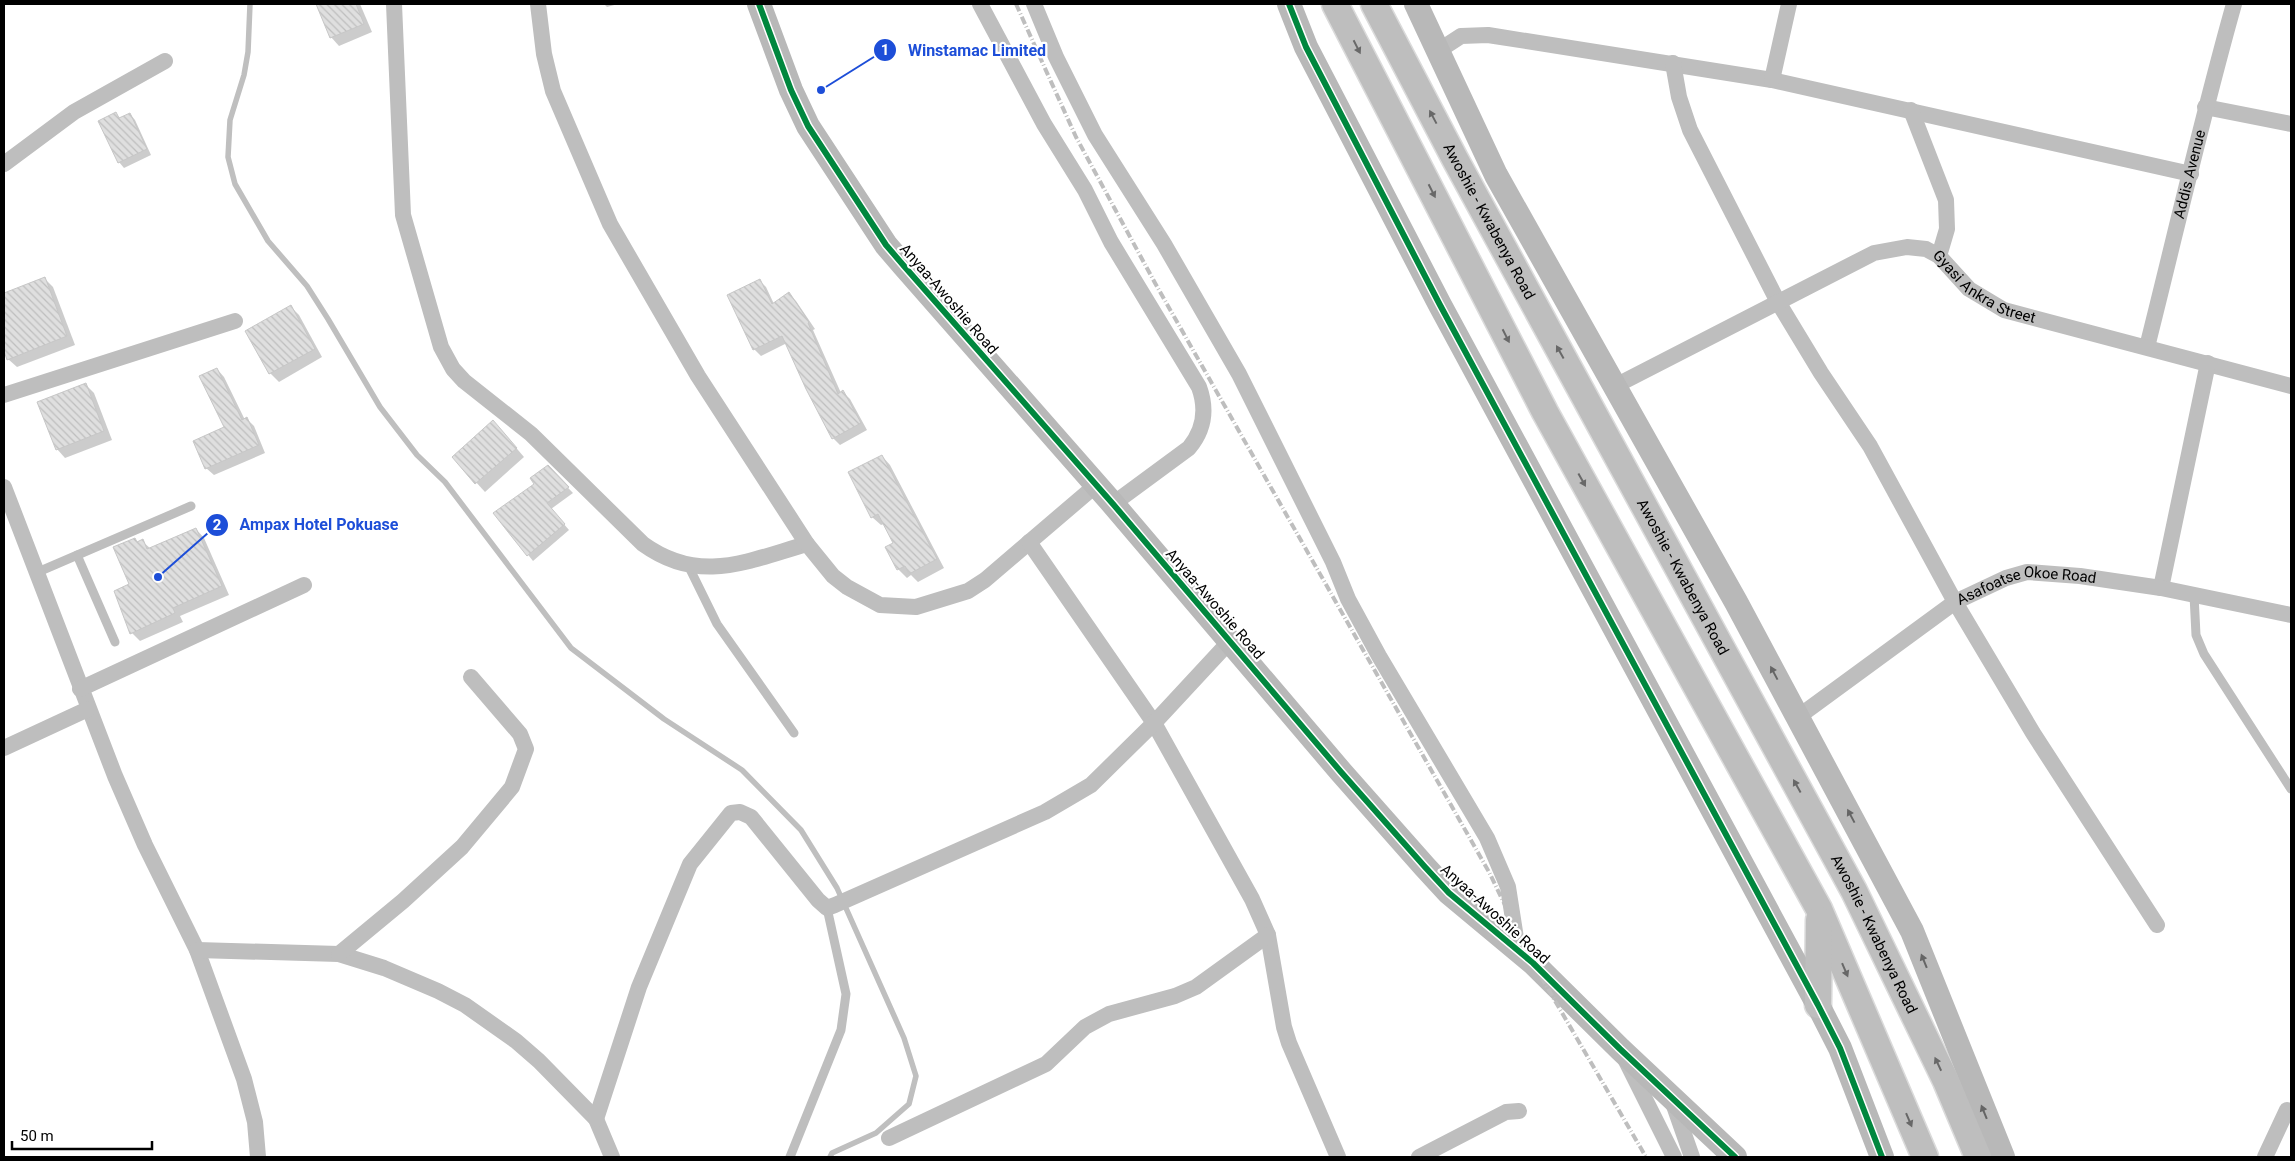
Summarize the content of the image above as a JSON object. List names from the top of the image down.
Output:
{
  "streets": {
    "main road": ["Awoshie - Kwabenya Road"],
    "street": [
      "Addis Avenue",
      "Gyasi Ankra Street",
      "Anyaa-Awoshie Road",
      "Asafoatse Okoe Road"
    ]
  },
  "crossings": [
    ["Addis Avenue", "Gyasi Ankra Street"]
  ],
  "places": ["Winstamac Limited", "Ampax Hotel Pokuase"],
  "scale_bar": "50 m"
}
